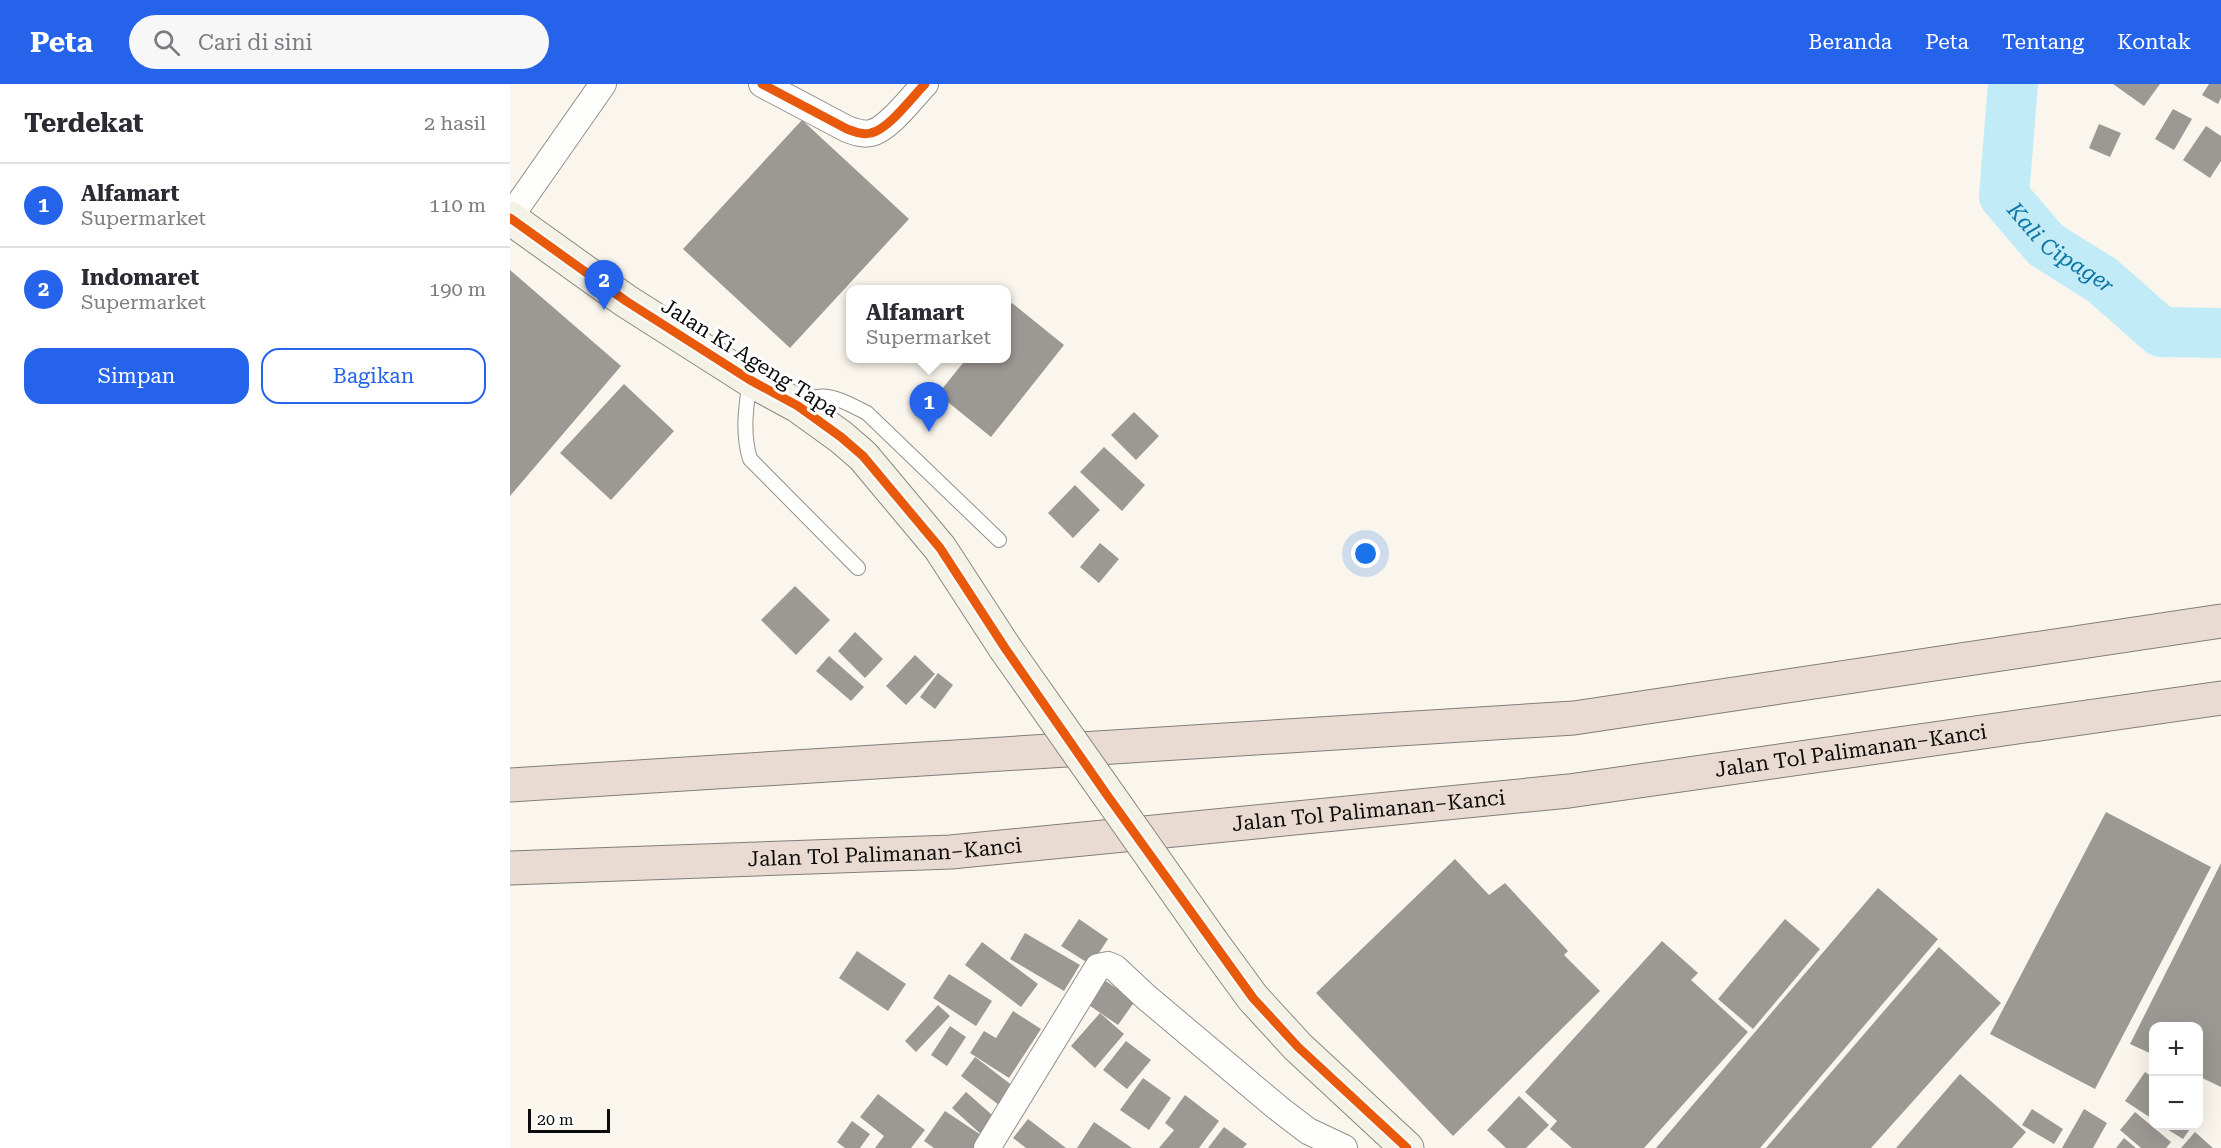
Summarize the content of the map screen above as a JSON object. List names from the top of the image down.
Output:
{
  "streets": {
    "highway": ["Jalan Tol Palimanan–Kanci"],
    "street": ["Jalan Ki Ageng Tapa"]
  },
  "water": ["Kali Cipager"],
  "scale_bar": "20 m",
  "page": {
    "header": "Peta",
    "search": "Cari di sini",
    "nav": [
      "Beranda",
      "Peta",
      "Tentang",
      "Kontak"
    ],
    "heading": ["Terdekat", "2 hasil"],
    "list": [
      {
        "mark": "1",
        "name": "Alfamart",
        "note": "Supermarket",
        "value": "110 m"
      },
      {
        "mark": "2",
        "name": "Indomaret",
        "note": "Supermarket",
        "value": "190 m"
      }
    ],
    "pins": ["2", "1"],
    "popup": ["Alfamart", "Supermarket"],
    "buttons": ["Simpan", "Bagikan"],
    "map_buttons": ["+", "−"],
    "scale": "20 m"
  }
}
